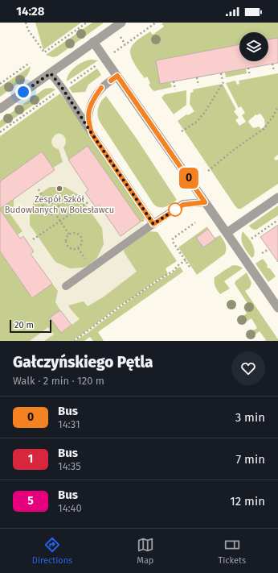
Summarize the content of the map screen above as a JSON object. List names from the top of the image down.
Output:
{
  "places": ["Zespół Szkół Budowlanych w Bolesławcu"],
  "lines": ["bus line 0"],
  "scale_bar": "20 m",
  "page": {
    "status": "14:28",
    "on_map": "0",
    "scale": "20 m",
    "heading": ["Gałczyńskiego Pętla", "Walk · 2 min · 120 m"],
    "list": [
      {
        "mark": "0",
        "name": "Bus",
        "note": "14:31",
        "value": "3 min"
      },
      {
        "mark": "1",
        "name": "Bus",
        "note": "14:35",
        "value": "7 min"
      },
      {
        "mark": "5",
        "name": "Bus",
        "note": "14:40",
        "value": "12 min"
      }
    ],
    "tabs": ["Directions", "Map", "Tickets"]
  }
}
